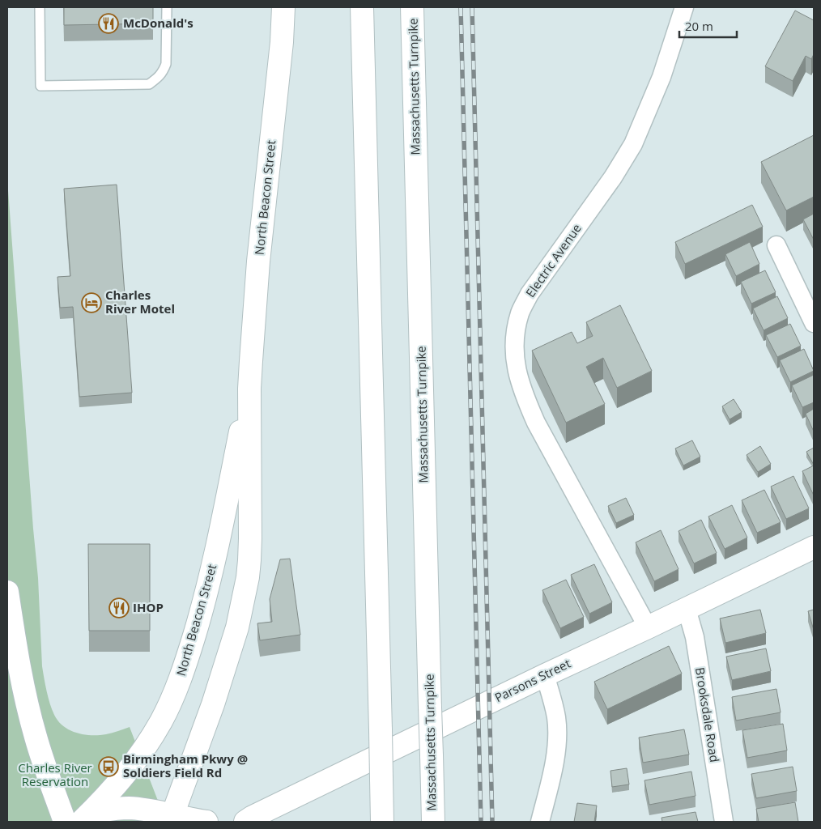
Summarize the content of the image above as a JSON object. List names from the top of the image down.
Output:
{
  "streets": {
    "main road": ["Massachusetts Turnpike", "North Beacon Street", "Parsons Street"],
    "street": ["Electric Avenue", "Brooksdale Road"]
  },
  "crossings": [
    ["Electric Avenue", "Parsons Street"],
    ["Parsons Street", "Brooksdale Road"]
  ],
  "parks": ["Charles River Reservation"],
  "places": {
    "restaurant": ["McDonald's", "IHOP"],
    "hotel": ["Charles River Motel"],
    "bus stop": ["Birmingham Pkwy @ Soldiers Field Rd"]
  },
  "scale_bar": "20 m"
}
